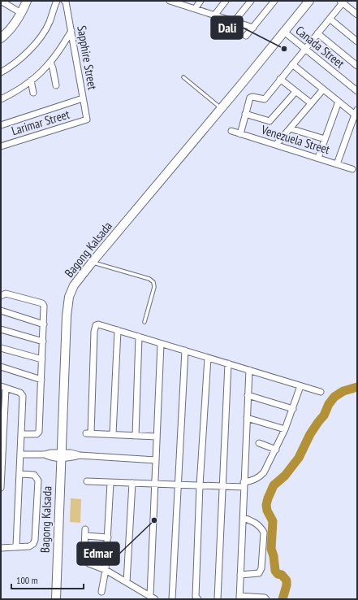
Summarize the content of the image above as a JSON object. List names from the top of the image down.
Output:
{
  "streets": {
    "street": [
      "Canada Street",
      "Sapphire Street",
      "Larimar Street",
      "Venezuela Street",
      "Bagong Kalsada"
    ]
  },
  "crossings": [
    ["Canada Street", "Bagong Kalsada"],
    ["Sapphire Street", "Larimar Street"]
  ],
  "places": ["Dali", "Edmar"],
  "scale_bar": "100 m"
}
